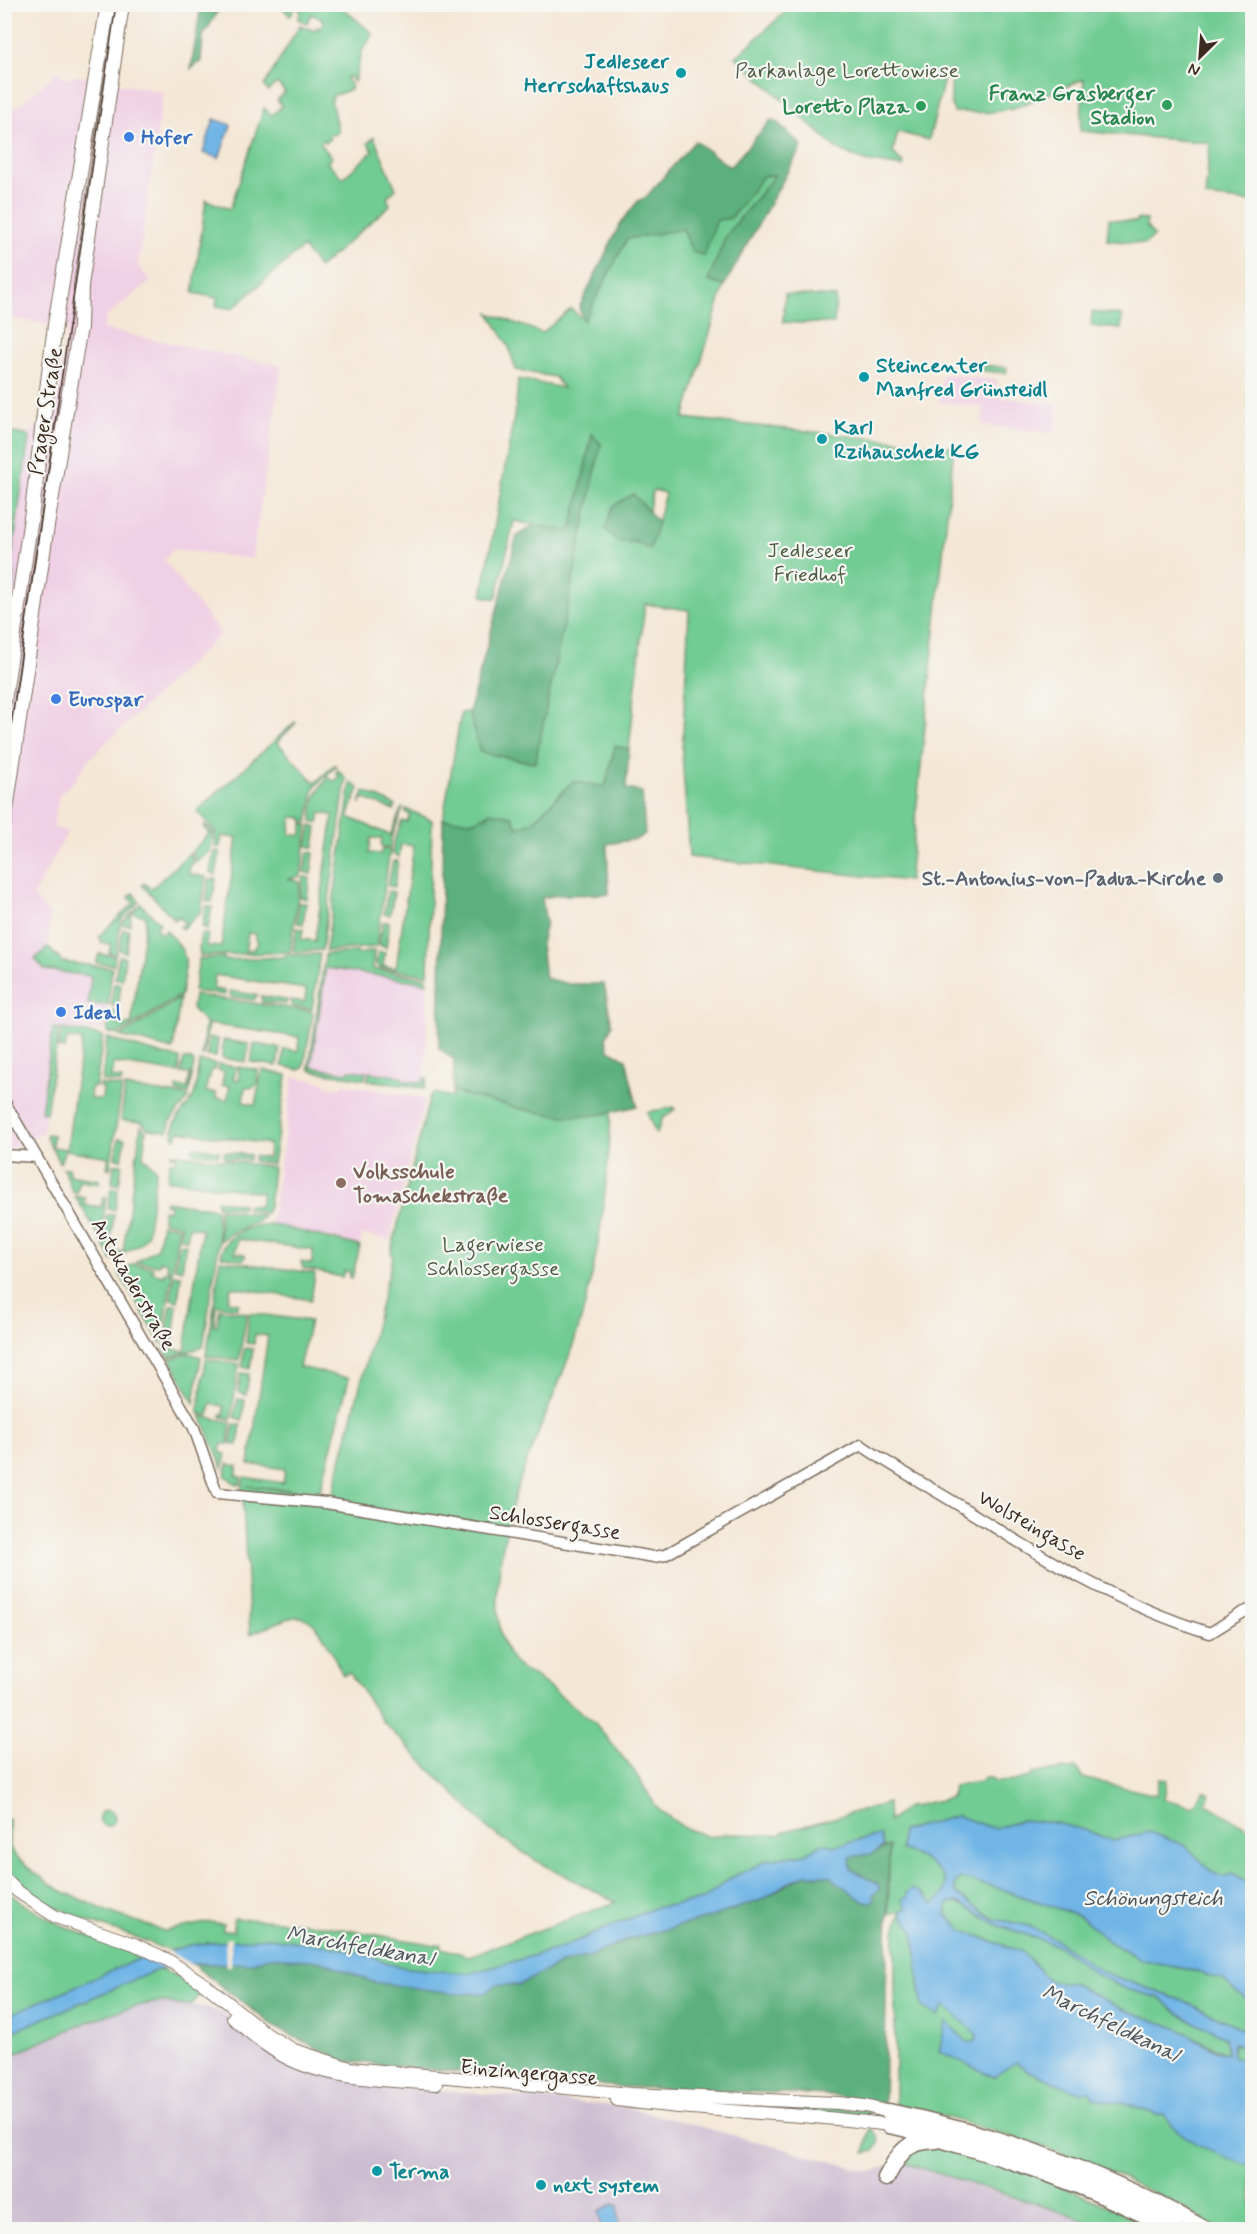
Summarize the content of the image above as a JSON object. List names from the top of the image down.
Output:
{
  "streets": {
    "main road": ["Prager Straße", "Einzingergasse"],
    "street": ["Autokaderstraße", "Schlossergasse", "Wolsteingasse"]
  },
  "crossings": [
    ["Autokaderstraße", "Schlossergasse"],
    ["Schlossergasse", "Wolsteingasse"]
  ],
  "water": ["Schönungsteich", "Marchfeldkanal"],
  "parks": ["Parkanlage Lorettowiese", "Jedleseer Friedhof", "Lagerwiese Schlossergasse"],
  "places": [
    "Jedleseer Herrschaftshaus",
    "Franz Grasberger Stadion",
    "Loretto Plaza",
    "Hofer",
    "Steincenter Manfred Grünsteidl",
    "Karl Rzihauschek KG",
    "Eurospar",
    "St.-Antonius-von-Padua-Kirche",
    "Ideal",
    "Volksschule Tomaschekstraße",
    "Terma",
    "next system"
  ],
  "north": "bottom left"
}
